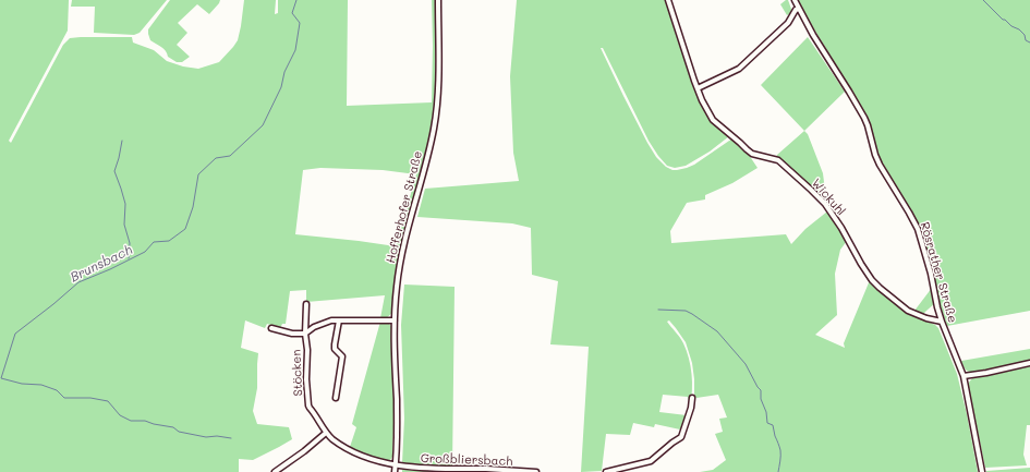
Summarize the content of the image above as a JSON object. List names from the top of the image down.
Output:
{
  "streets": {
    "street": [
      "Wickuhl",
      "Hofferhofer Straße",
      "Rösrather Straße",
      "Stöcken",
      "Großbliersbach"
    ]
  },
  "crossings": [
    ["Wickuhl", "Rösrather Straße"],
    ["Hofferhofer Straße", "Stöcken"],
    ["Hofferhofer Straße", "Großbliersbach"],
    ["Stöcken", "Großbliersbach"]
  ],
  "water": ["Brunsbach"]
}
